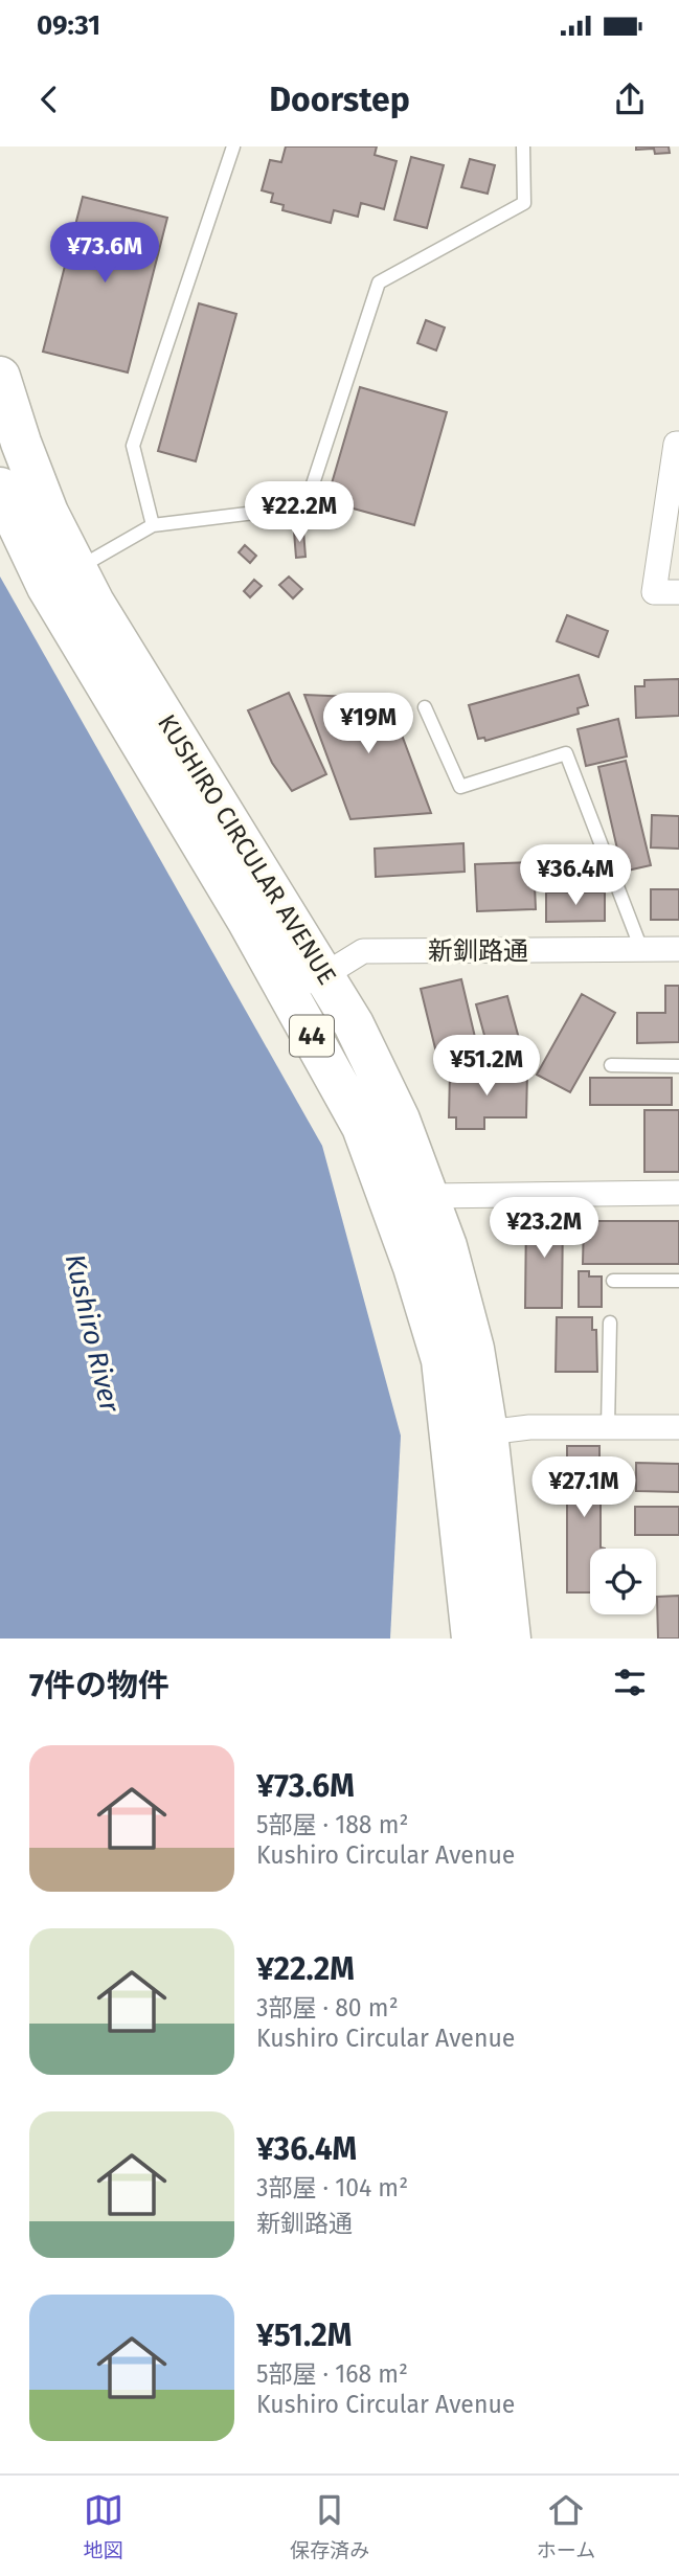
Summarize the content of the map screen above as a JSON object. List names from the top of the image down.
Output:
{
  "streets": {
    "highway": ["KUSHIRO CIRCULAR AVENUE", "44"],
    "street": ["新釧路通"]
  },
  "crossings": [
    ["KUSHIRO CIRCULAR AVENUE", "新釧路通"]
  ],
  "water": ["Kushiro River"],
  "page": {
    "status": "09:31",
    "header": "Doorstep",
    "price": [
      "¥73.6M",
      "¥22.2M",
      "¥19M",
      "¥36.4M",
      "¥51.2M",
      "¥23.2M",
      "¥27.1M"
    ],
    "heading": "7件の物件",
    "list": [
      {
        "name": "¥73.6M",
        "note": "5部屋 · 188 m² · Kushiro Circular Avenue"
      },
      {
        "name": "¥22.2M",
        "note": "3部屋 · 80 m² · Kushiro Circular Avenue"
      },
      {
        "name": "¥36.4M",
        "note": "3部屋 · 104 m² · 新釧路通"
      },
      {
        "name": "¥51.2M",
        "note": "5部屋 · 168 m² · Kushiro Circular Avenue"
      }
    ],
    "tabs": ["地図", "保存済み", "ホーム"]
  }
}
